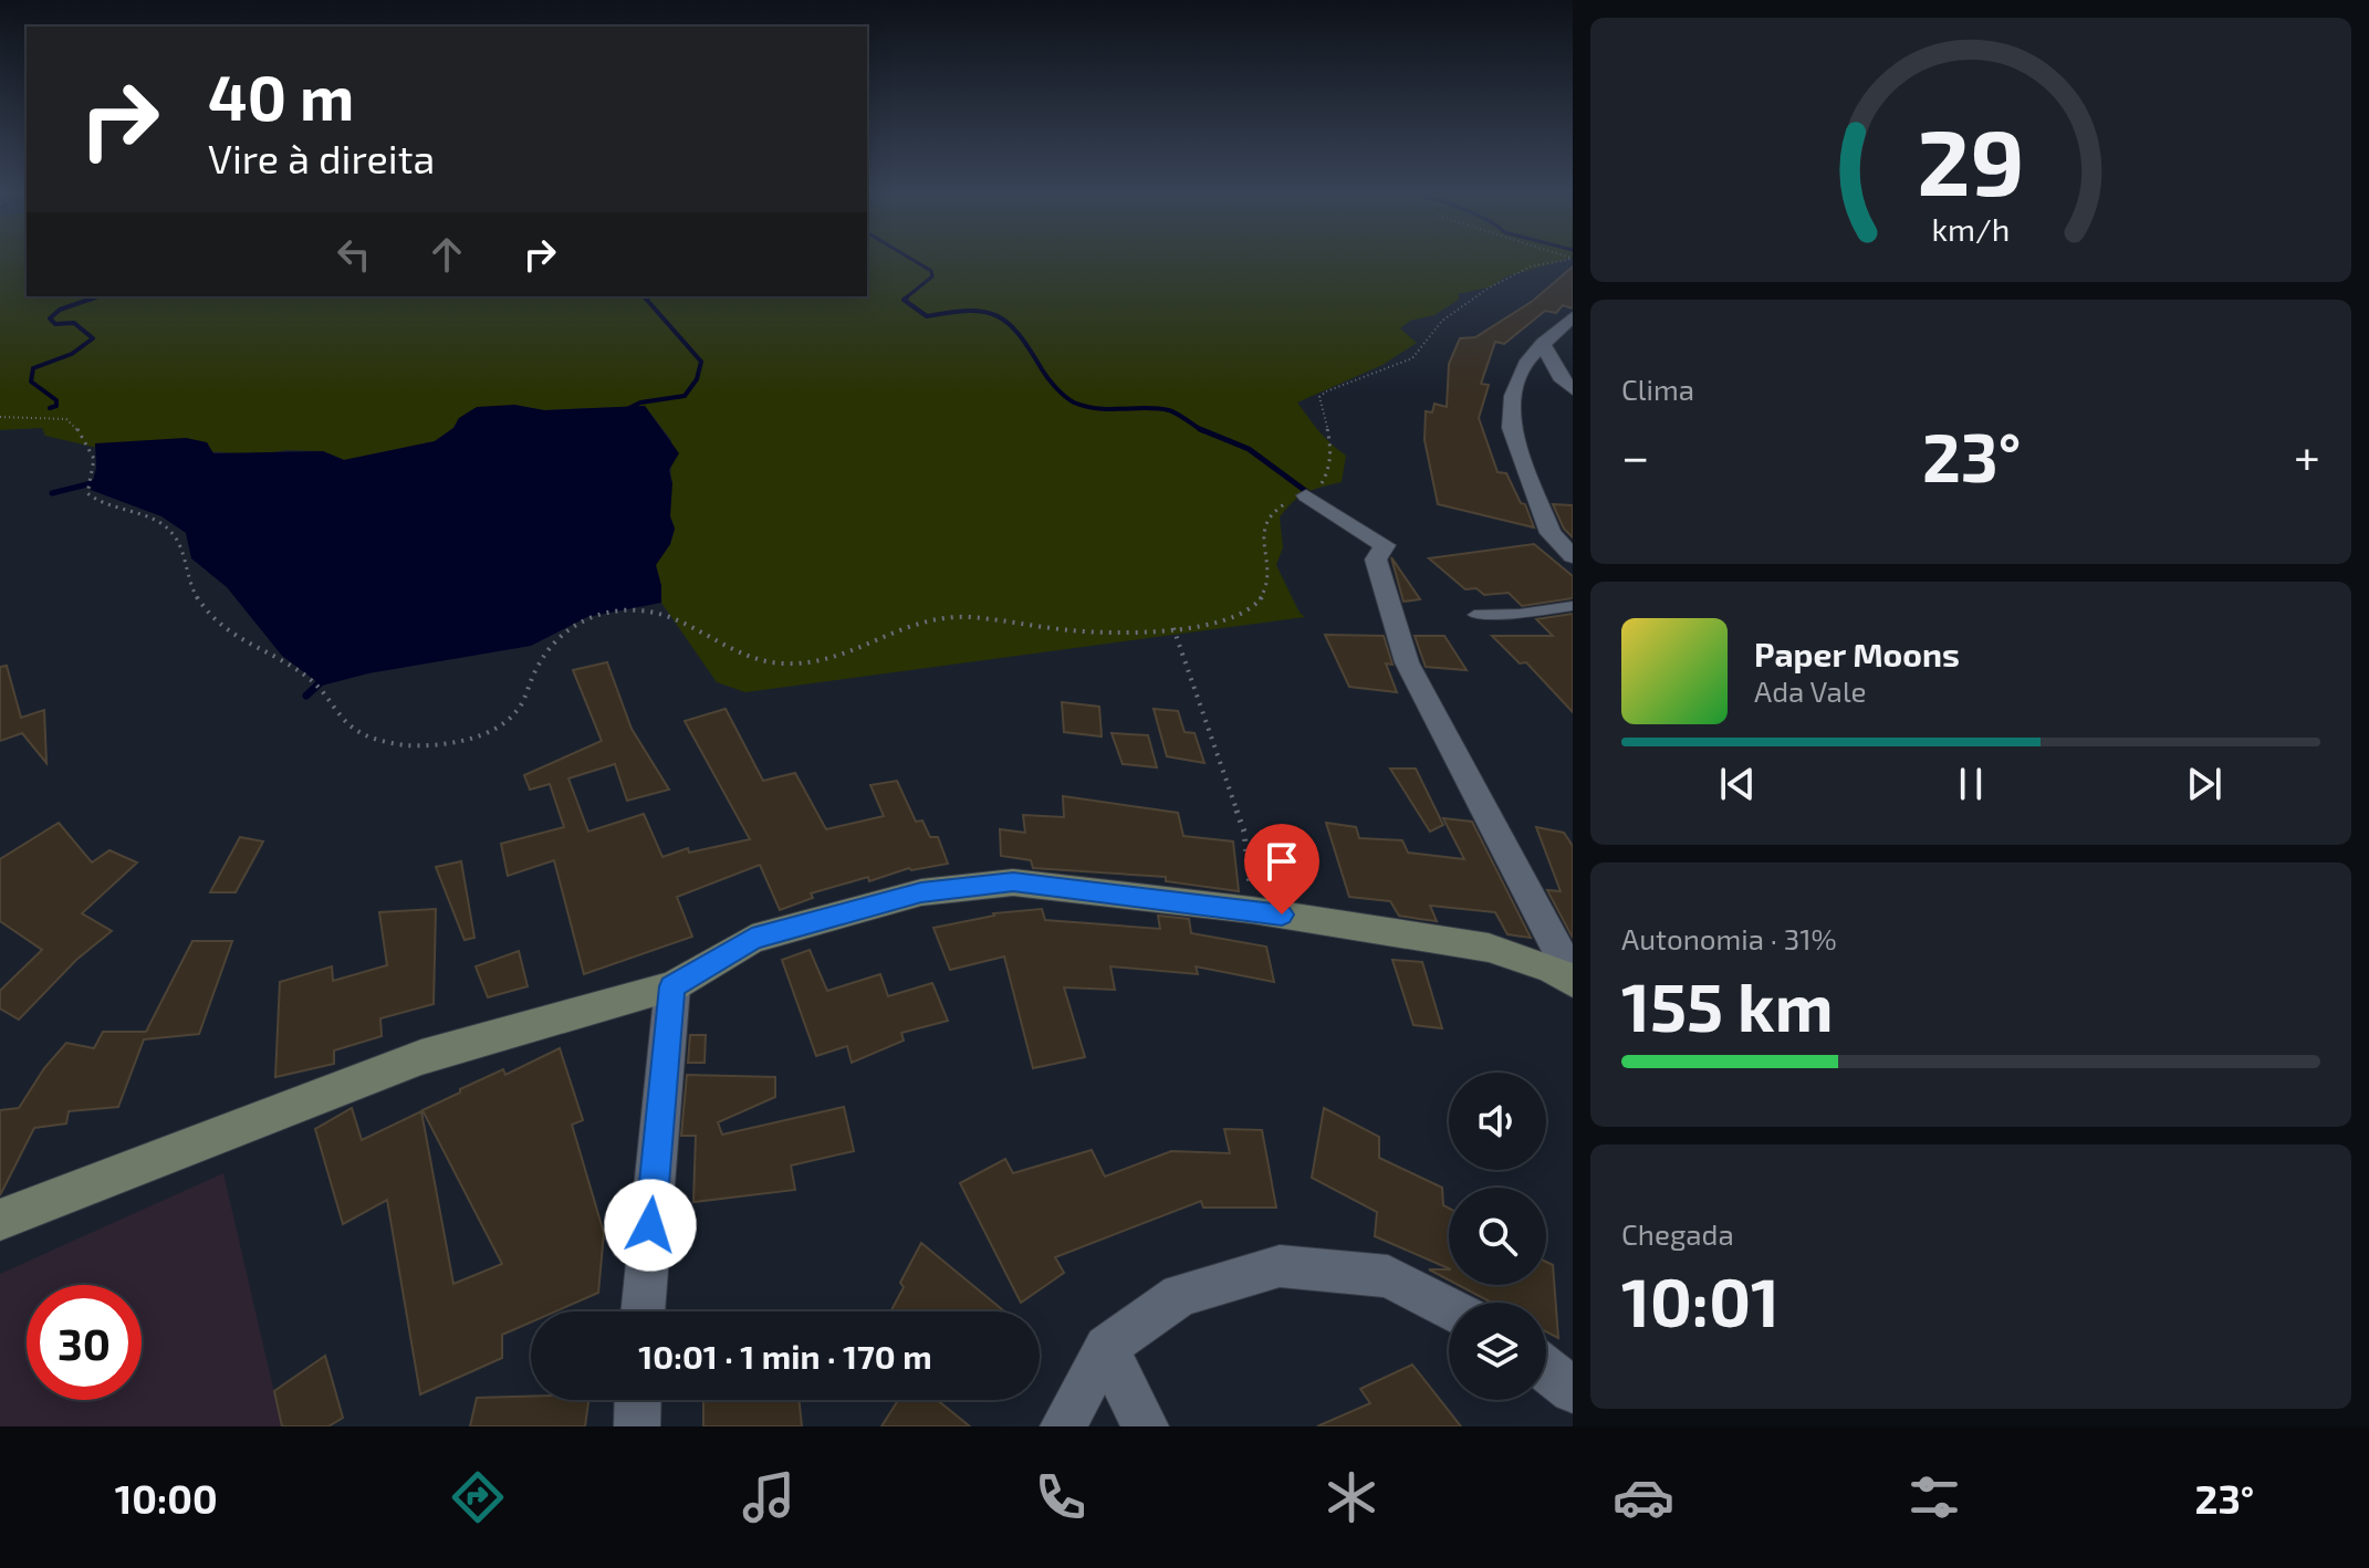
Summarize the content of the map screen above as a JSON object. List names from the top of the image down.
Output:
{
  "page": {
    "turn": ["40 m", "Vire à direita"],
    "tile": [
      "Clima",
      ["Autonomia · 31%", "155 km"],
      ["Chegada", "10:01"]
    ],
    "heat": ["−", "23°", "+"],
    "song": ["Paper Moons", "Ada Vale"],
    "limit": "30",
    "trip": "10:01 · 1 min · 170 m",
    "tabs": ["10:00", "23°"],
    "gauge": ["29", "km/h"]
  }
}
